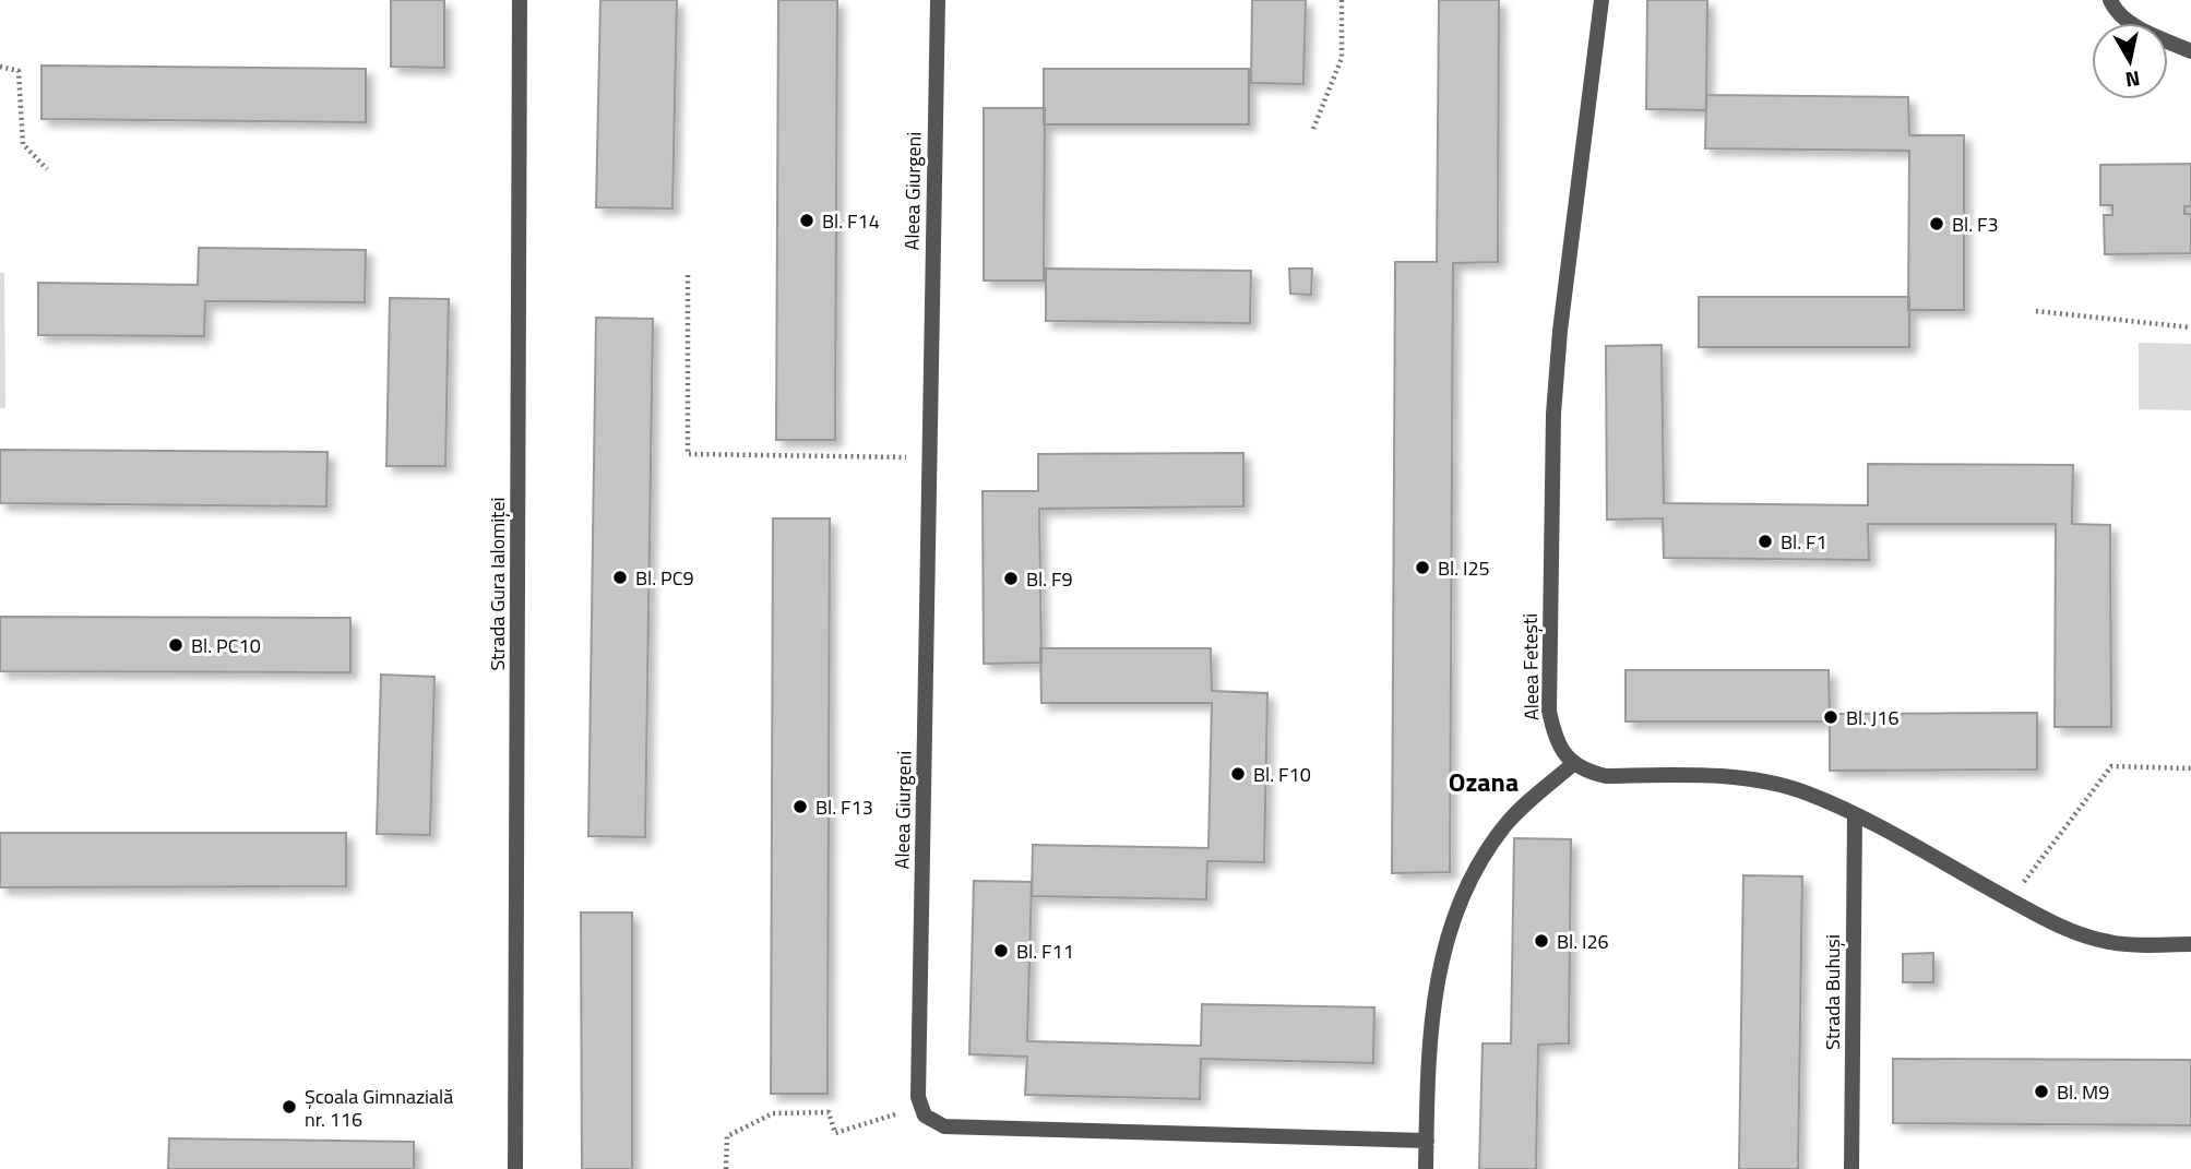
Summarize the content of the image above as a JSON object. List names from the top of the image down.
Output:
{
  "streets": {
    "street": [
      "Aleea Giurgeni",
      "Strada Gura Ialomiței",
      "Aleea Fetești",
      "Strada Buhuși"
    ]
  },
  "districts": ["Ozana"],
  "places": [
    "Bl. F14",
    "Bl. F3",
    "Bl. F1",
    "Bl. I25",
    "Bl. PC9",
    "Bl. F9",
    "Bl. PC10",
    "Bl. J16",
    "Bl. F10",
    "Bl. F13",
    "Bl. I26",
    "Bl. F11",
    "Bl. M9",
    "Școala Gimnazială nr. 116"
  ],
  "north": "bottom"
}
